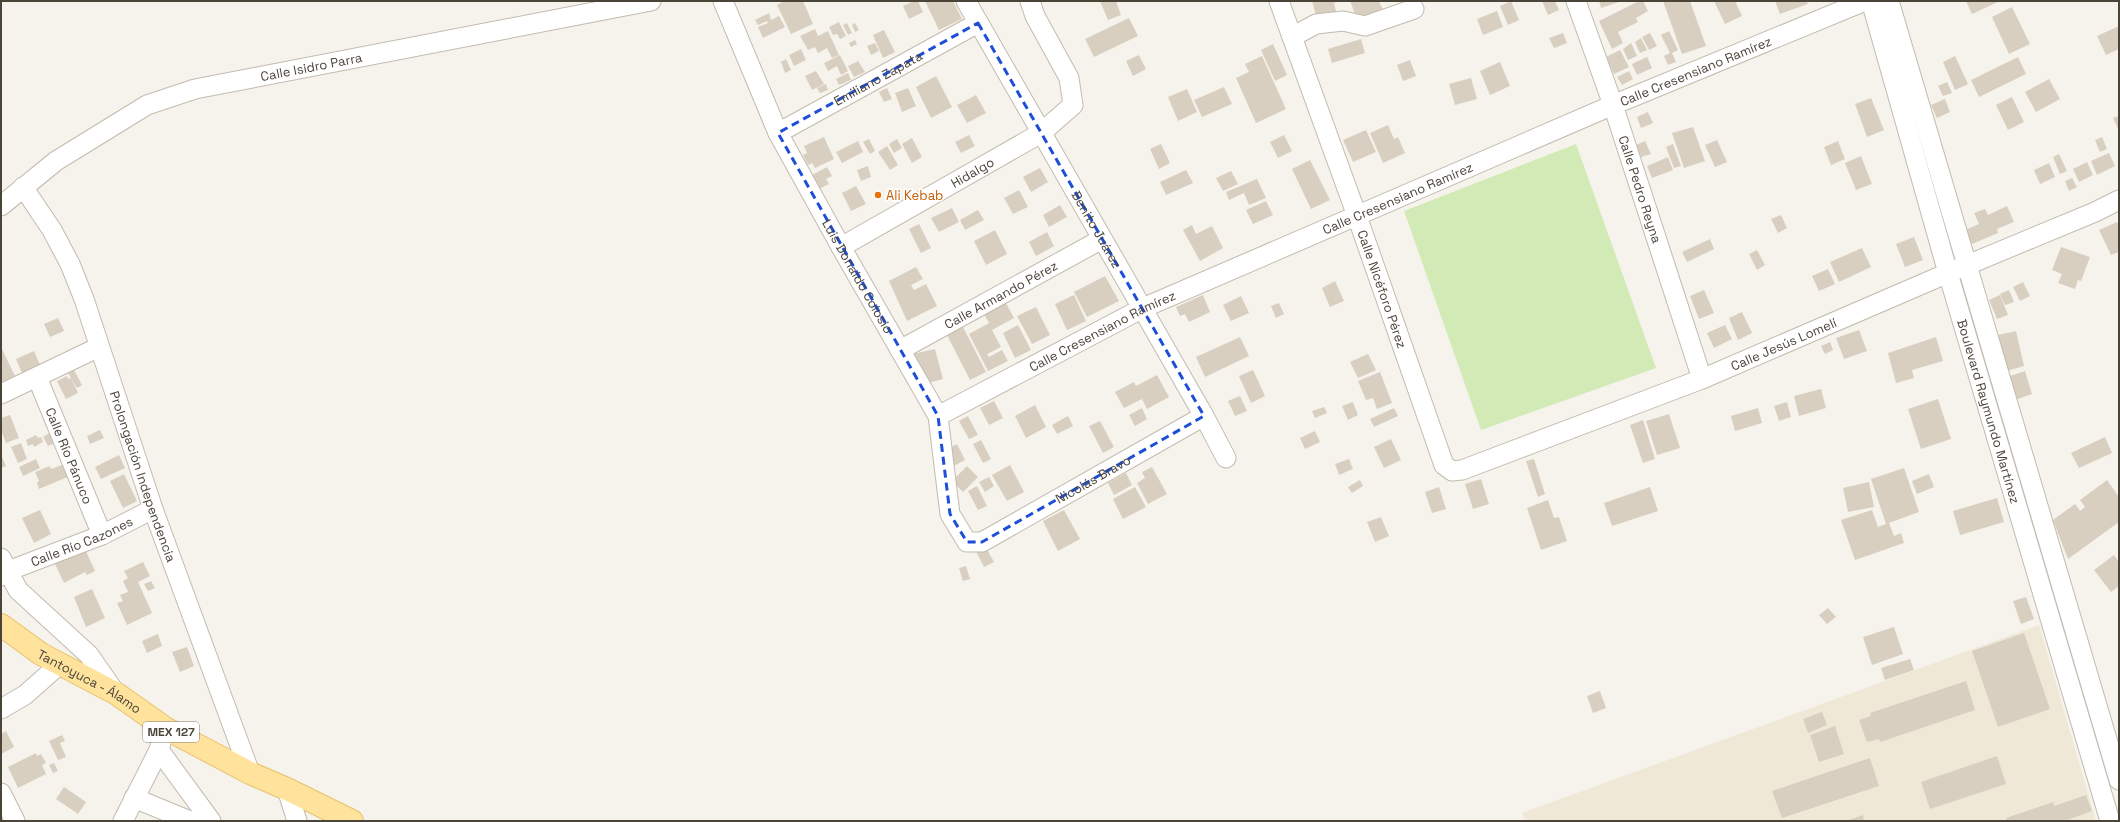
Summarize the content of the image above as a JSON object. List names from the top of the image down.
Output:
{
  "streets": {
    "main road": ["Tantoyuca - Álamo", "MEX 127"],
    "street": [
      "Calle Isidro Parra",
      "Calle Cresensiano Ramírez",
      "Emiliano Zapata",
      "Hidalgo",
      "Calle Pedro Reyna",
      "Benito Juárez",
      "Luis Donaldo Colosio",
      "Calle Nicéforo Pérez",
      "Calle Armando Pérez",
      "Calle Jesús Lomelí",
      "Boulevard Raymundo Martínez",
      "Calle Río Pánuco",
      "Prolongación Independencia",
      "Nicolás Bravo",
      "Calle Río Cazones"
    ]
  },
  "crossings": [
    ["Calle Isidro Parra", "Prolongación Independencia"],
    ["Calle Cresensiano Ramírez", "Calle Pedro Reyna"],
    ["Calle Cresensiano Ramírez", "Benito Juárez"],
    ["Calle Cresensiano Ramírez", "Luis Donaldo Colosio"],
    ["Calle Cresensiano Ramírez", "Calle Nicéforo Pérez"],
    ["Emiliano Zapata", "Benito Juárez"],
    ["Emiliano Zapata", "Luis Donaldo Colosio"],
    ["Hidalgo", "Benito Juárez"],
    ["Hidalgo", "Luis Donaldo Colosio"],
    ["Calle Pedro Reyna", "Calle Jesús Lomelí"],
    ["Benito Juárez", "Calle Armando Pérez"],
    ["Benito Juárez", "Nicolás Bravo"],
    ["Luis Donaldo Colosio", "Calle Armando Pérez"],
    ["Luis Donaldo Colosio", "Nicolás Bravo"],
    ["Calle Nicéforo Pérez", "Calle Jesús Lomelí"],
    ["Calle Jesús Lomelí", "Boulevard Raymundo Martínez"],
    ["Calle Río Pánuco", "Calle Río Cazones"],
    ["Prolongación Independencia", "Calle Río Cazones"],
    ["Prolongación Independencia", "Tantoyuca - Álamo"]
  ],
  "places": ["Ali Kebab"]
}
